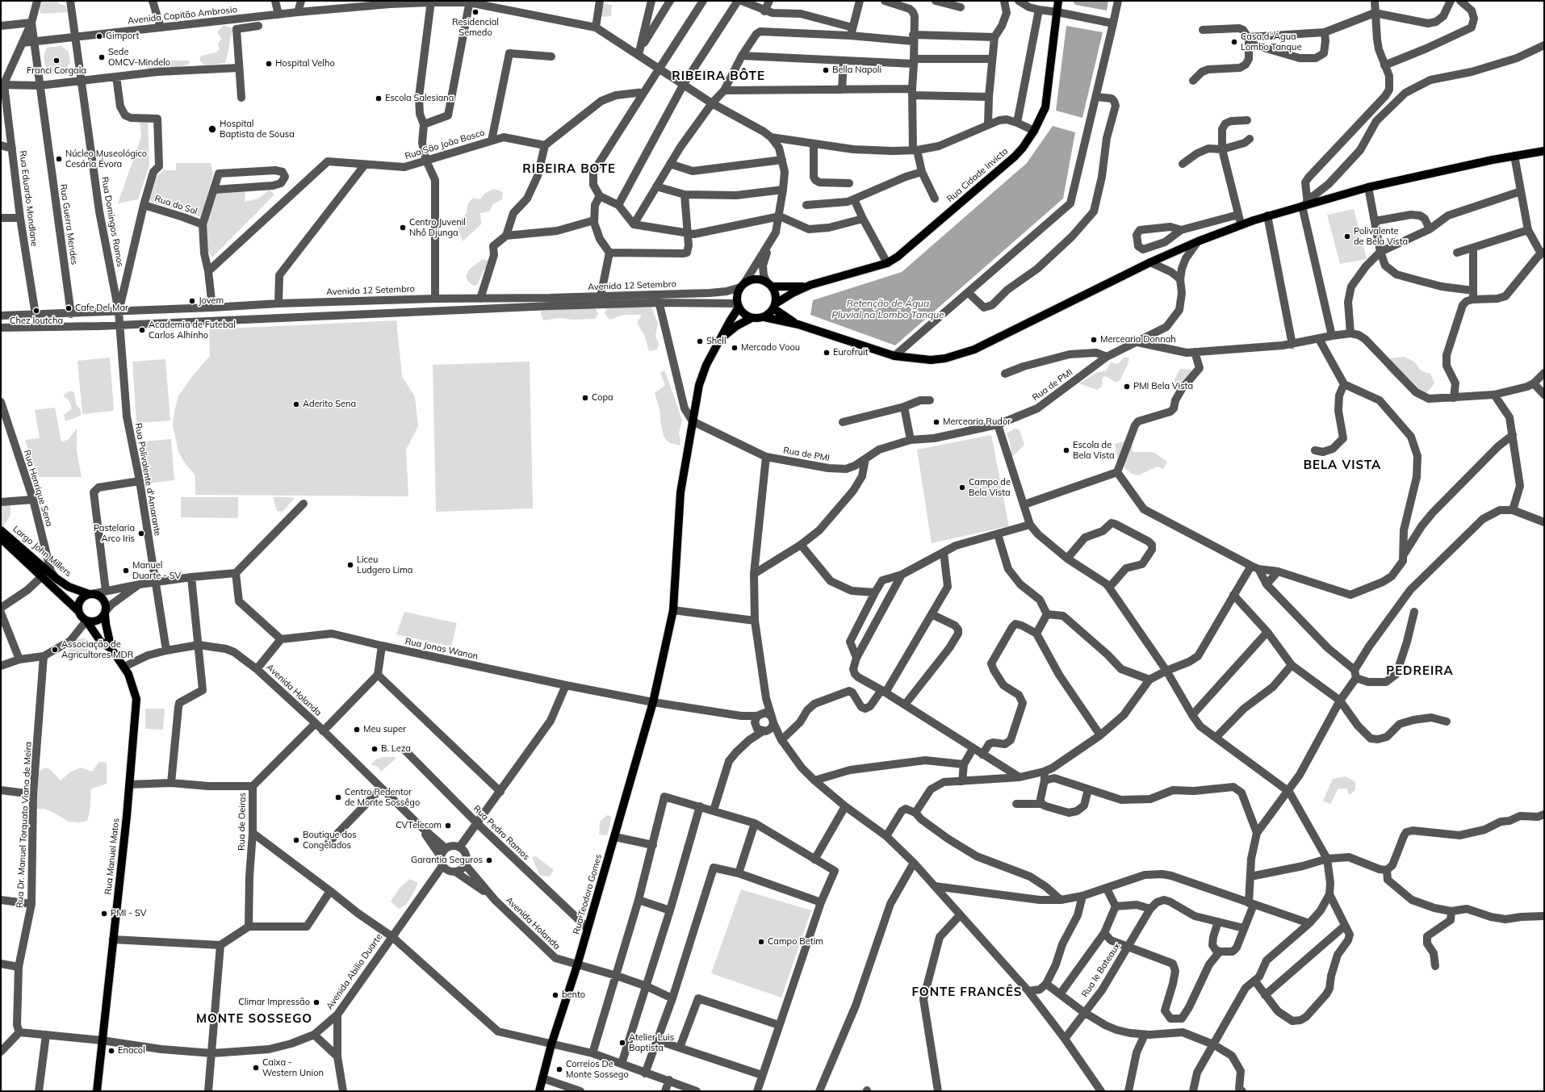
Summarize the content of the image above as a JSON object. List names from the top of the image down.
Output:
{
  "streets": {
    "main road": [
      "Rua Cidade Invicta",
      "Largo John Millers",
      "Rua Manuel Matos",
      "Rua Teodoro Gomes"
    ],
    "street": [
      "Avenida Capitão Ambrosio",
      "Rua São João Bosco",
      "Rua Eduardo Mondlane",
      "Rua do Sol",
      "Rua Domingos Ramos",
      "Rua Guerra Mendes",
      "Avenida 12 Setembro",
      "Rua de PMI",
      "Rua Polivalente d'Amarante",
      "Rua Henrique Sena",
      "Rua Jonas Wanon",
      "Avenida Holanda",
      "Rua de Oeiras",
      "Rua Dr. Manuel Torquato Viana de Meira",
      "Rua Pedro Ramos",
      "Rua le Bateaux",
      "Avenida Abilio Duarte"
    ]
  },
  "crossings": [
    ["Avenida Capitão Ambrosio", "Rua Domingos Ramos"],
    ["Avenida Capitão Ambrosio", "Rua Guerra Mendes"],
    ["Rua São João Bosco", "Rua do Sol"],
    ["Rua Cidade Invicta", "Avenida 12 Setembro"],
    ["Rua Eduardo Mondlane", "Avenida 12 Setembro"],
    ["Rua Domingos Ramos", "Avenida 12 Setembro"],
    ["Rua Domingos Ramos", "Rua Polivalente d'Amarante"],
    ["Rua Guerra Mendes", "Avenida 12 Setembro"],
    ["Avenida 12 Setembro", "Rua Polivalente d'Amarante"],
    ["Rua de PMI", "Rua Teodoro Gomes"],
    ["Rua Polivalente d'Amarante", "Avenida Holanda"],
    ["Rua Henrique Sena", "Largo John Millers"],
    ["Largo John Millers", "Rua Manuel Matos"],
    ["Rua Jonas Wanon", "Rua Teodoro Gomes"],
    ["Avenida Holanda", "Rua de Oeiras"],
    ["Avenida Holanda", "Rua Manuel Matos"],
    ["Avenida Holanda", "Rua Teodoro Gomes"],
    ["Avenida Holanda", "Avenida Abilio Duarte"],
    ["Rua Dr. Manuel Torquato Viana de Meira", "Avenida Abilio Duarte"],
    ["Rua Pedro Ramos", "Rua Teodoro Gomes"],
    ["Rua Manuel Matos", "Avenida Abilio Duarte"]
  ],
  "districts": [
    "RIBEIRA BÔTE",
    "RIBEIRA BOTE",
    "BELA VISTA",
    "PEDREIRA",
    "FONTE FRANCÊS",
    "MONTE SOSSEGO"
  ],
  "water": ["Retenção de Água Pluvial na Lombo Tanque"],
  "places": [
    "Residencial Semedo",
    "Gimport",
    "Casa d´Água Lombo Tanque",
    "Sede OMCV-Mindelo",
    "Franci Corgala",
    "Hospital Velho",
    "Bella Napoli",
    "Escola Salesiana",
    "Hospital Baptista de Sousa",
    "Núcleo Museológico Cesária Évora",
    "Centro Juvenil Nhô Djunga",
    "Polivalente de Bela Vista",
    "Jovem",
    "Cafe Del Mar",
    "Chez loutcha",
    "Academia de Futebal Carlos Alhinho",
    "Mercearia Donnah",
    "Shell",
    "Mercado Voou",
    "Eurofruit",
    "PMI Bela Vista",
    "Copa",
    "Aderito Sena",
    "Mercearia Rudor",
    "Escola de Bela Vista",
    "Campo de Bela Vista",
    "Pastelaria Arco Iris",
    "Liceu Ludgero Lima",
    "Manuel Duarte - SV",
    "Associação de Agricultores MDR",
    "Meu super",
    "B. Leza",
    "Centro Redentor de Monte Sossêgo",
    "CVTelecom",
    "Boutique dos Congelados",
    "Garantia Seguros",
    "PMI - SV",
    "Campo Betim",
    "bento",
    "Climar Impressão",
    "Atelier Luis Baptista",
    "Enacol",
    "Caixa - Western Union",
    "Correios De Monte Sossego"
  ]
}
